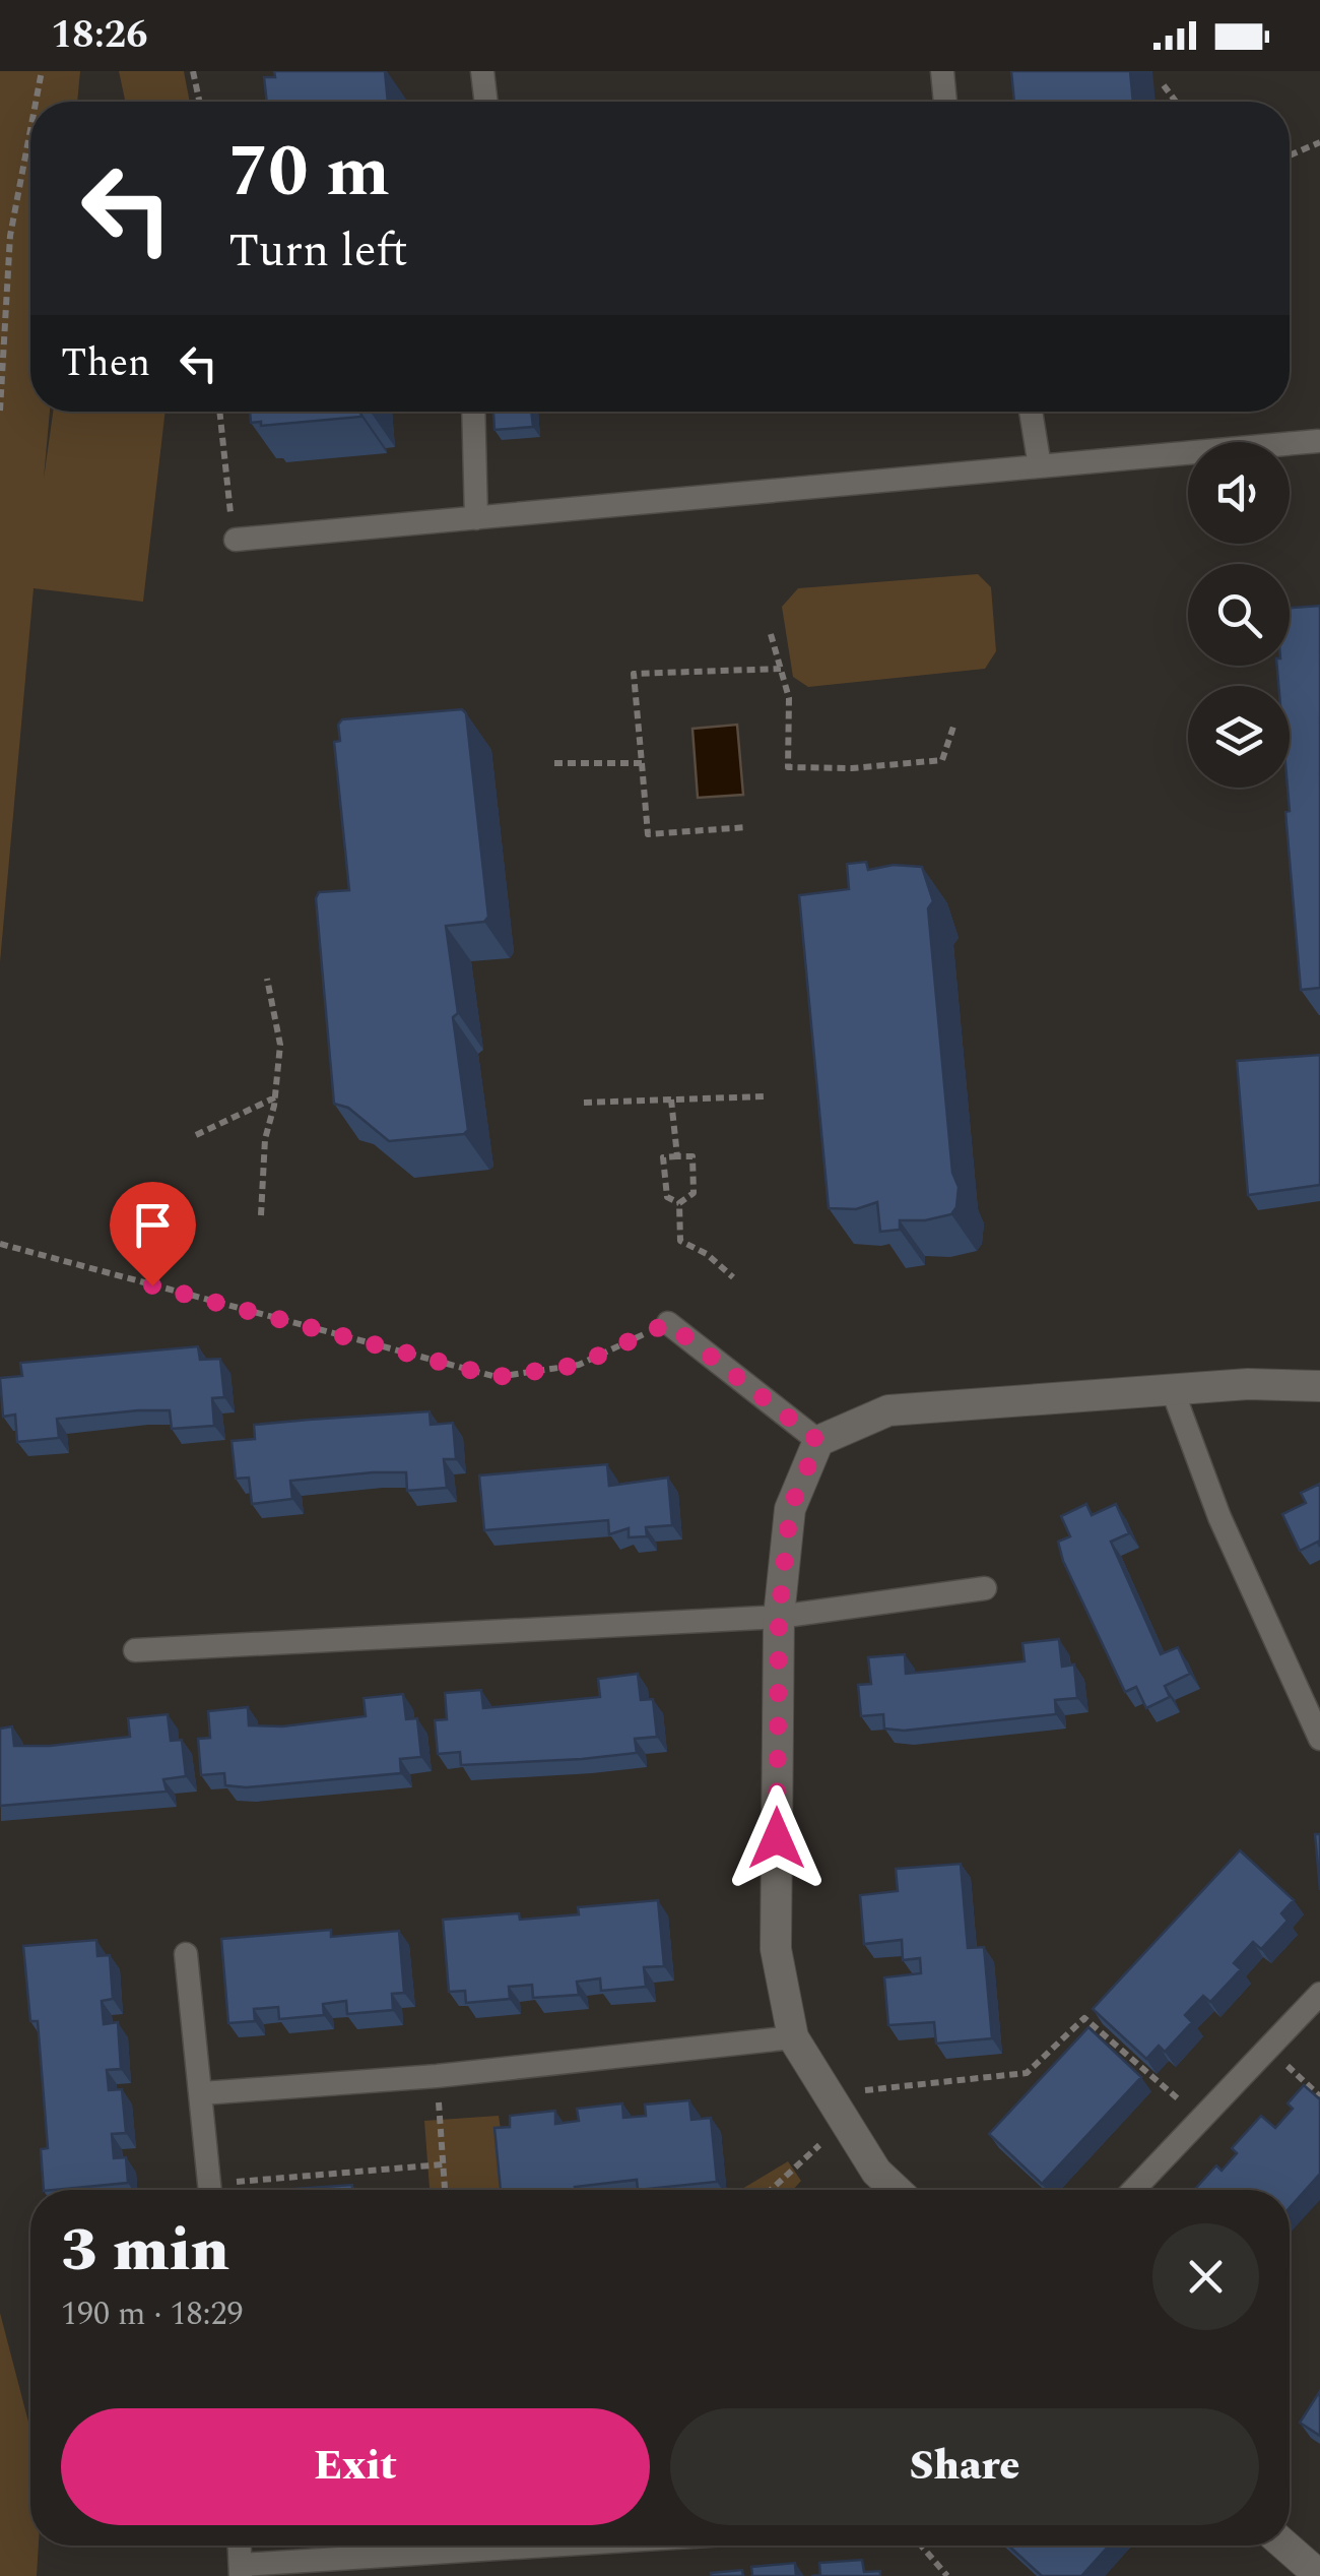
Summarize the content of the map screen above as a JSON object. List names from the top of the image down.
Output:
{
  "page": {
    "status": "18:26",
    "turn": ["70 m", "Turn left"],
    "then": "Then",
    "heading": ["3 min", "190 m · 18:29"],
    "buttons": ["Exit", "Share"]
  }
}
